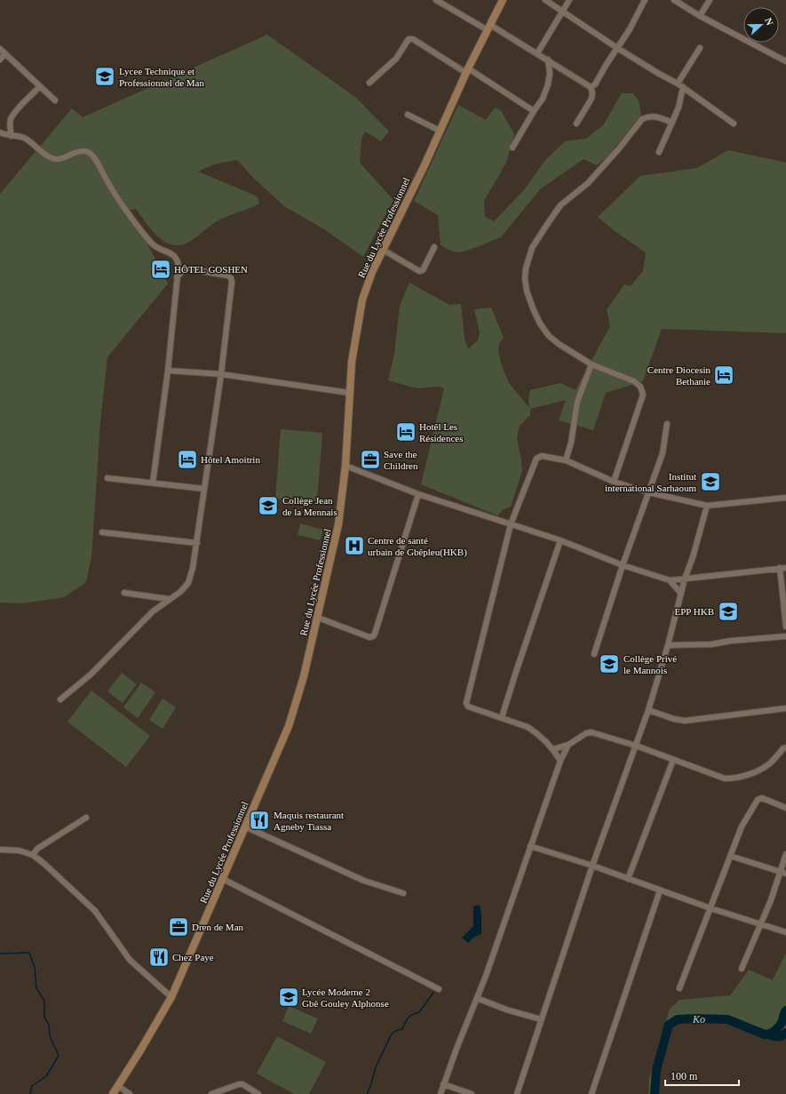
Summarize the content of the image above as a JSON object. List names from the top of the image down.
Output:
{
  "streets": {
    "main road": ["Rue du Lycée Professionnel"]
  },
  "water": ["Ko"],
  "places": {
    "school or university": [
      "Lycee Technique et Professionnel de Man",
      "Institut international Sarhaoum",
      "Collège Jean de la Mennais",
      "EPP HKB",
      "Collège Privé le Mannois",
      "Lycée Moderne 2 Gbê Gouley Alphonse"
    ],
    "hotel": [
      "HÔTEL GOSHEN",
      "Centre Diocesin Bethanie",
      "Hotêl Les Résidences",
      "Hôtel Amoitrin"
    ],
    "office": ["Save the Children", "Dren de Man"],
    "hospital": ["Centre de santé urbain de Gbêpleu(HKB)"],
    "restaurant": ["Maquis restaurant Agneby Tiassa", "Chez Paye"]
  },
  "scale_bar": "100 m",
  "north": "right"
}
